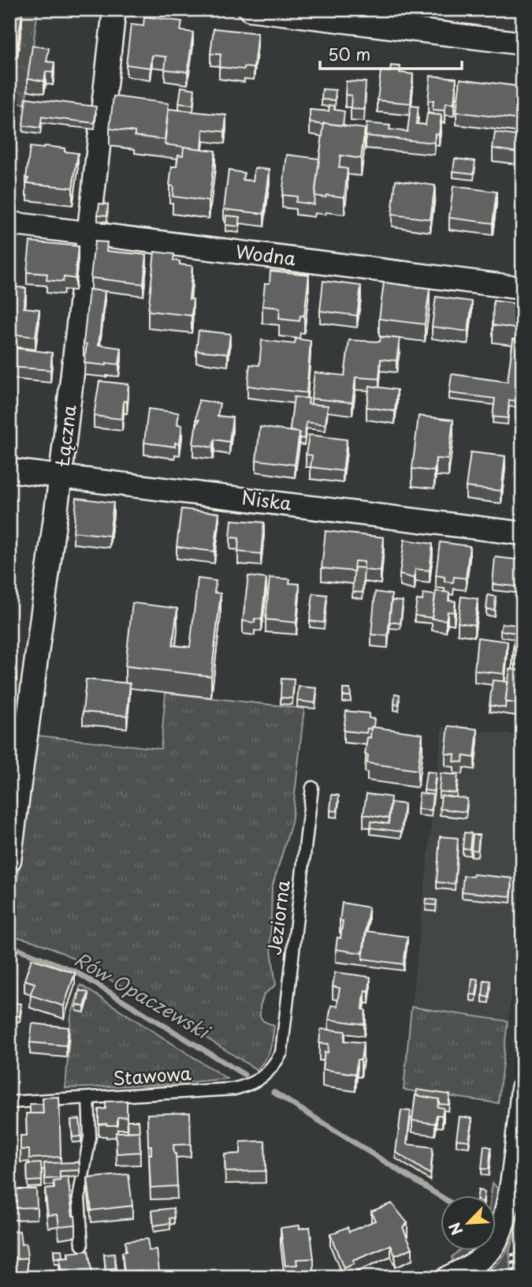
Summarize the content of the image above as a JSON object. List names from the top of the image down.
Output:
{
  "streets": {
    "street": ["Wodna", "Łączna", "Niska"],
    "lane": ["Jeziorna", "Stawowa"]
  },
  "crossings": [
    ["Wodna", "Łączna"],
    ["Łączna", "Niska"],
    ["Jeziorna", "Stawowa"]
  ],
  "water": ["Rów Opaczewski"],
  "scale_bar": "50 m",
  "north": "bottom left"
}
